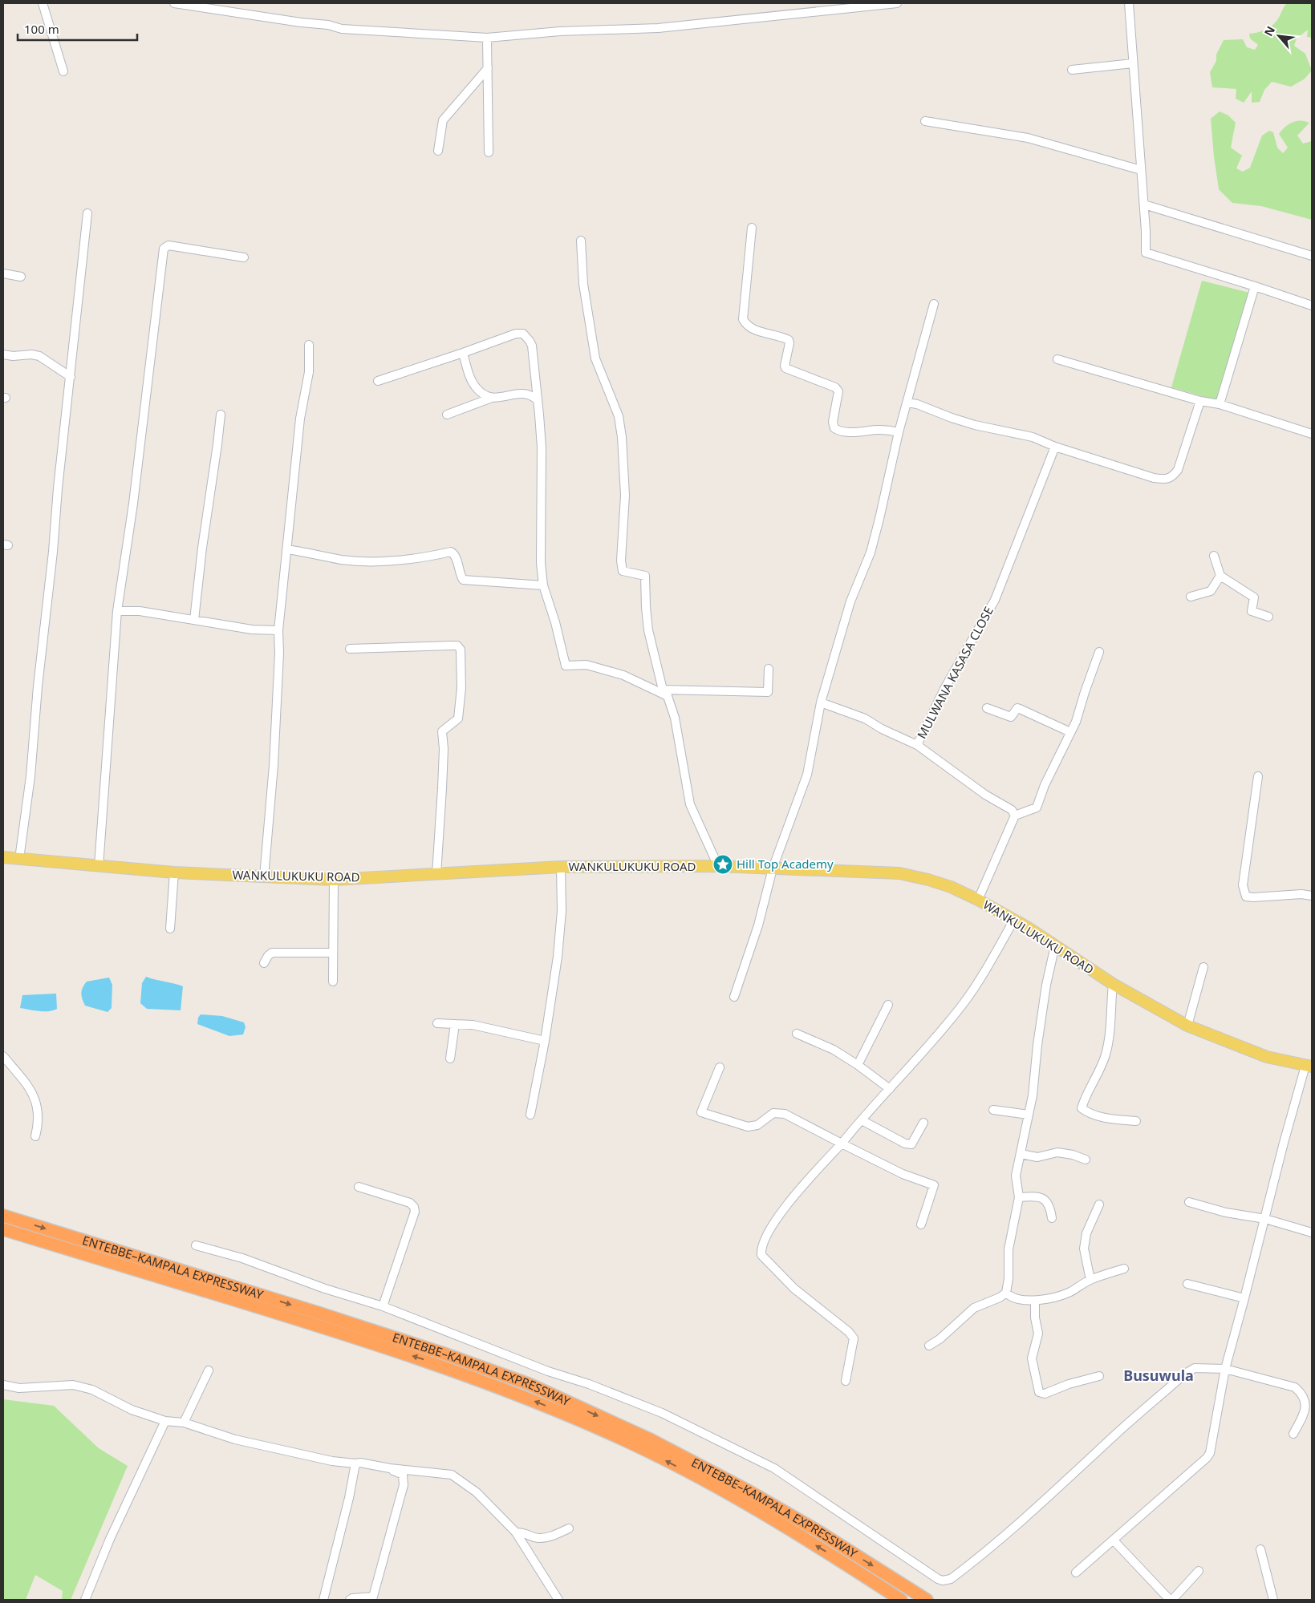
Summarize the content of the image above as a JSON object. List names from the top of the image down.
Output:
{
  "streets": {
    "highway": ["ENTEBBE–KAMPALA EXPRESSWAY"],
    "main road": ["WANKULUKUKU ROAD"],
    "street": ["MULWANA KASASA CLOSE"]
  },
  "districts": ["Busuwula"],
  "places": {
    "place": ["Hill Top Academy"]
  },
  "scale_bar": "100 m",
  "north": "top left"
}
